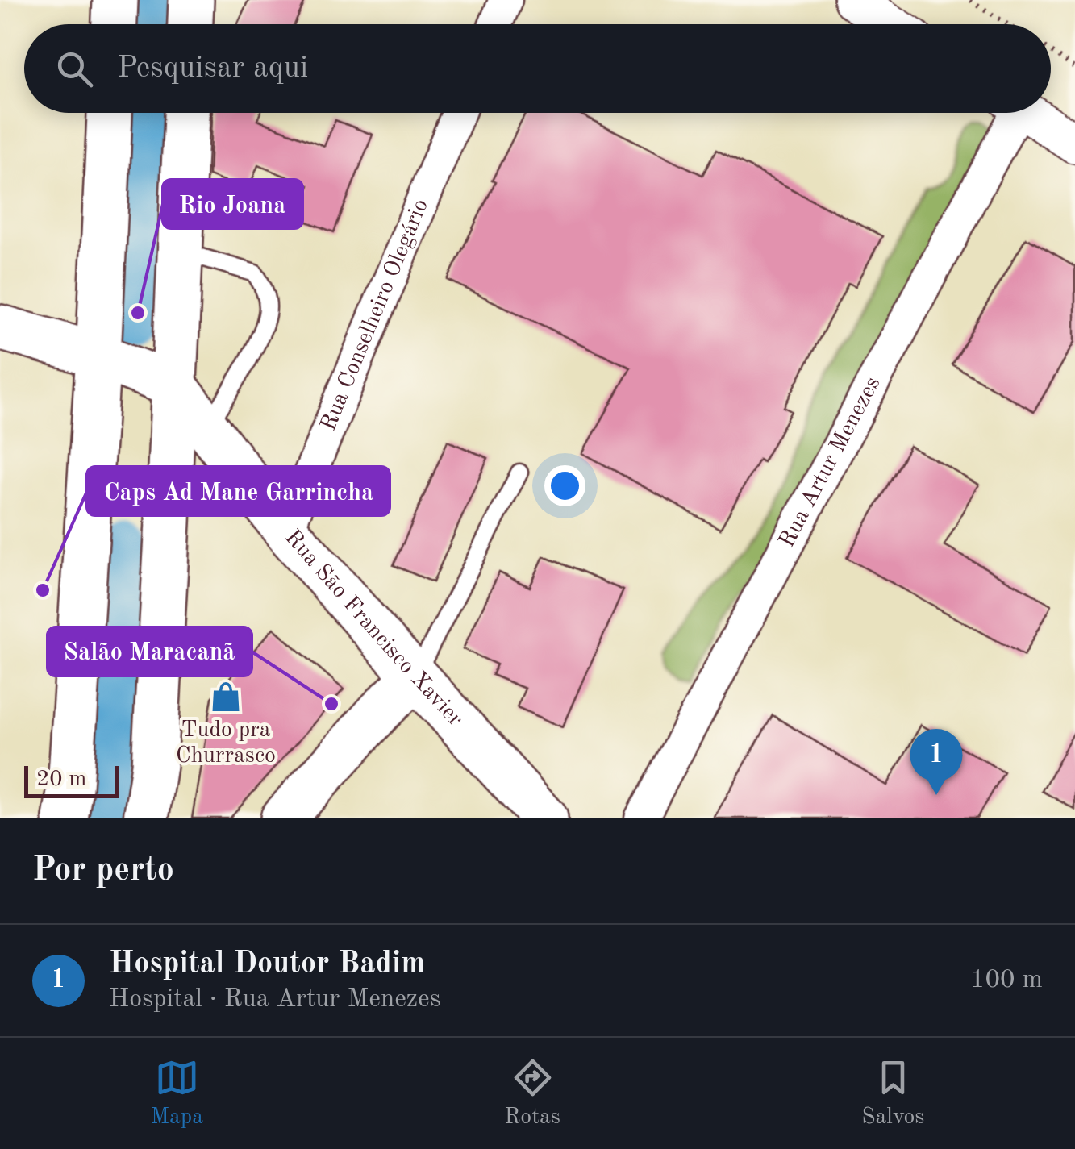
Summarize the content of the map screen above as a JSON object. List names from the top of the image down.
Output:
{
  "streets": {
    "main road": ["Rua São Francisco Xavier"],
    "street": ["Rua Conselheiro Olegário", "Rua Artur Menezes"]
  },
  "crossings": [
    ["Rua Conselheiro Olegário", "Rua São Francisco Xavier"]
  ],
  "places": {
    "other": ["Rio Joana", "Caps Ad Mane Garrincha", "Salão Maracanã"],
    "shop": ["Tudo pra Churrasco"]
  },
  "scale_bar": "20 m",
  "page": {
    "search": "Pesquisar aqui",
    "pins": "1",
    "scale": "20 m",
    "heading": "Por perto",
    "list": [
      {
        "mark": "1",
        "name": "Hospital Doutor Badim",
        "note": "Hospital · Rua Artur Menezes",
        "value": "100 m"
      }
    ],
    "nav": ["Mapa", "Rotas", "Salvos"]
  }
}
